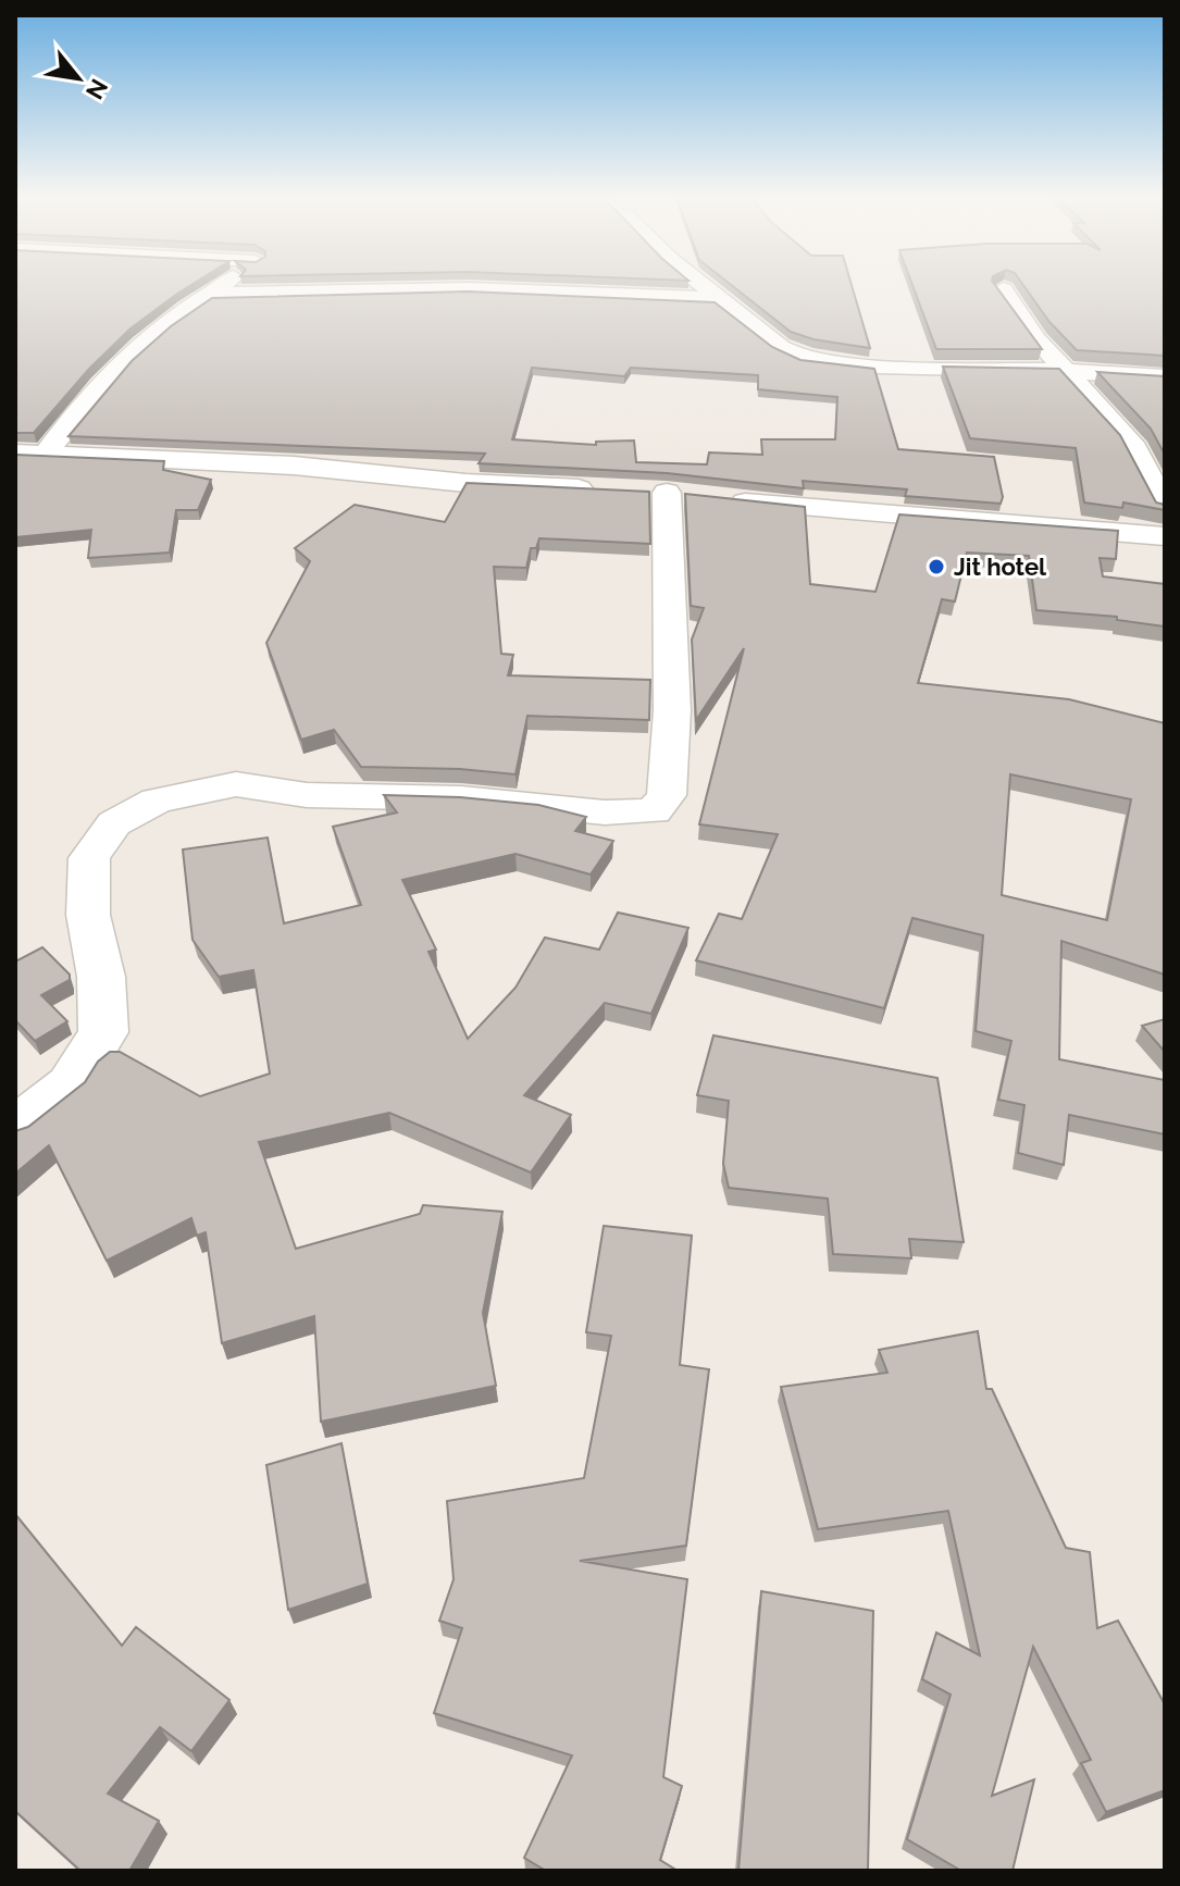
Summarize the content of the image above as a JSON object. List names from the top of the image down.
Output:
{
  "places": ["Jit hotel"],
  "north": "bottom right"
}
